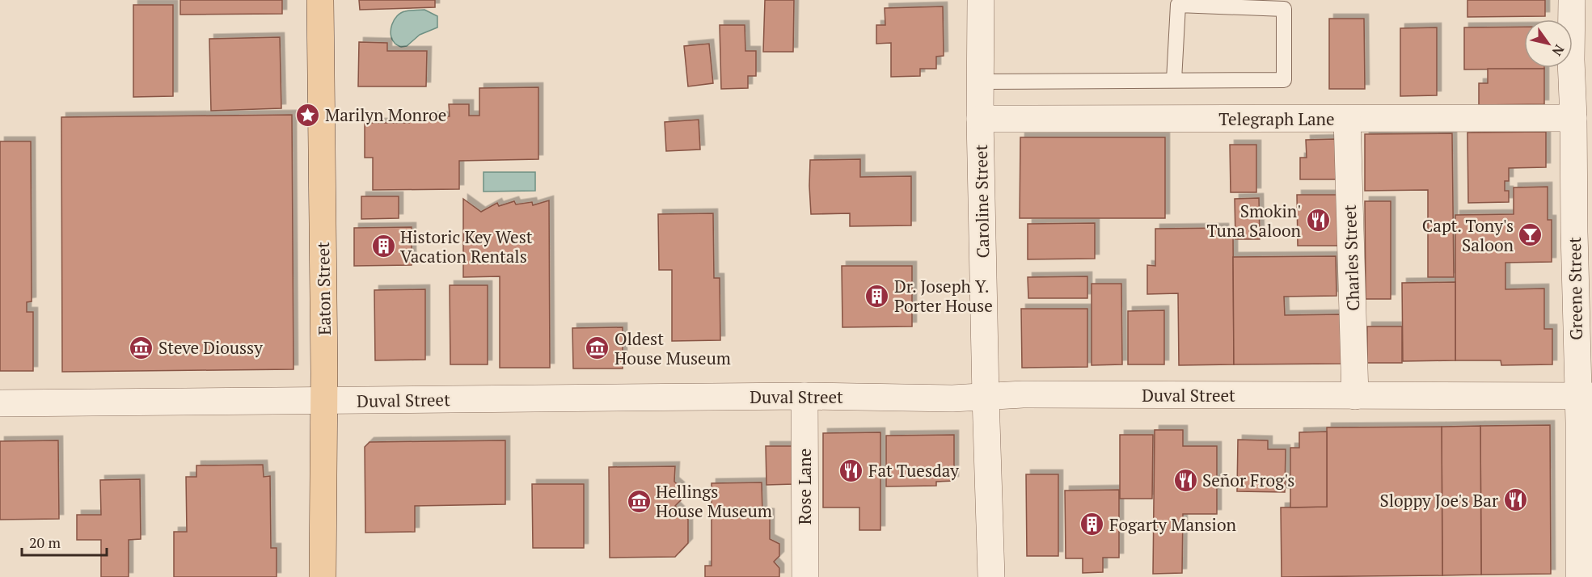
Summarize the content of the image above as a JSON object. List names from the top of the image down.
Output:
{
  "streets": {
    "main road": ["Eaton Street"],
    "street": [
      "Telegraph Lane",
      "Caroline Street",
      "Charles Street",
      "Greene Street",
      "Duval Street",
      "Rose Lane"
    ]
  },
  "crossings": [
    ["Telegraph Lane", "Caroline Street"],
    ["Telegraph Lane", "Charles Street"],
    ["Telegraph Lane", "Greene Street"],
    ["Caroline Street", "Duval Street"],
    ["Charles Street", "Duval Street"],
    ["Eaton Street", "Duval Street"],
    ["Greene Street", "Duval Street"],
    ["Duval Street", "Rose Lane"]
  ],
  "places": {
    "place": ["Marilyn Monroe"],
    "restaurant": [
      "Smokin' Tuna Saloon",
      "Fat Tuesday",
      "Señor Frog's",
      "Sloppy Joe's Bar"
    ],
    "bar": ["Capt. Tony's Saloon"],
    "building": ["Historic Key West Vacation Rentals", "Dr. Joseph Y. Porter House", "Fogarty Mansion"],
    "museum": ["Steve Dioussy", "Oldest House Museum", "Hellings House Museum"]
  },
  "scale_bar": "20 m",
  "north": "bottom right"
}
